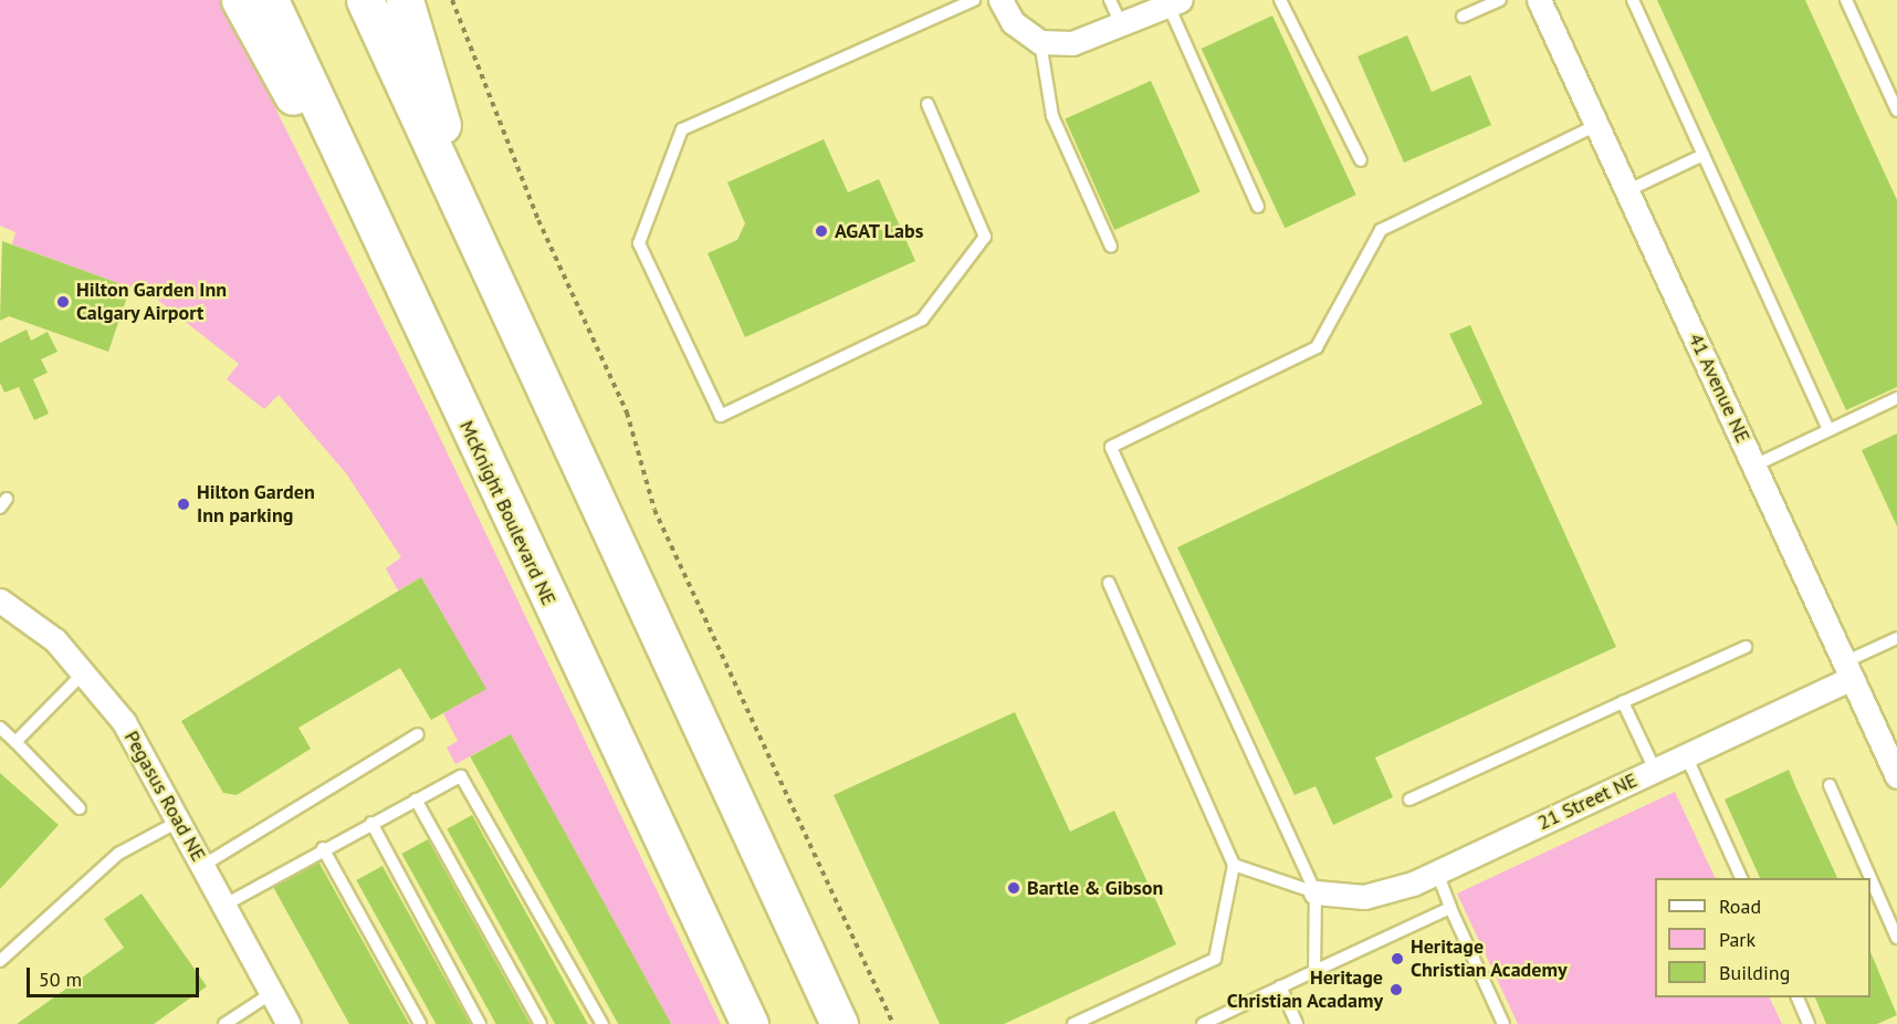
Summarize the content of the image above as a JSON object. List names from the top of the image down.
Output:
{
  "streets": {
    "main road": ["McKnight Boulevard NE"],
    "street": ["41 Avenue NE", "Pegasus Road NE", "21 Street NE"]
  },
  "crossings": [
    ["41 Avenue NE", "21 Street NE"]
  ],
  "places": [
    "AGAT Labs",
    "Hilton Garden Inn Calgary Airport",
    "Hilton Garden Inn parking",
    "Bartle & Gibson",
    "Heritage Christian Academy",
    "Heritage Christian Acadamy"
  ],
  "legend": ["Road", "Park", "Building"],
  "scale_bar": "50 m"
}
